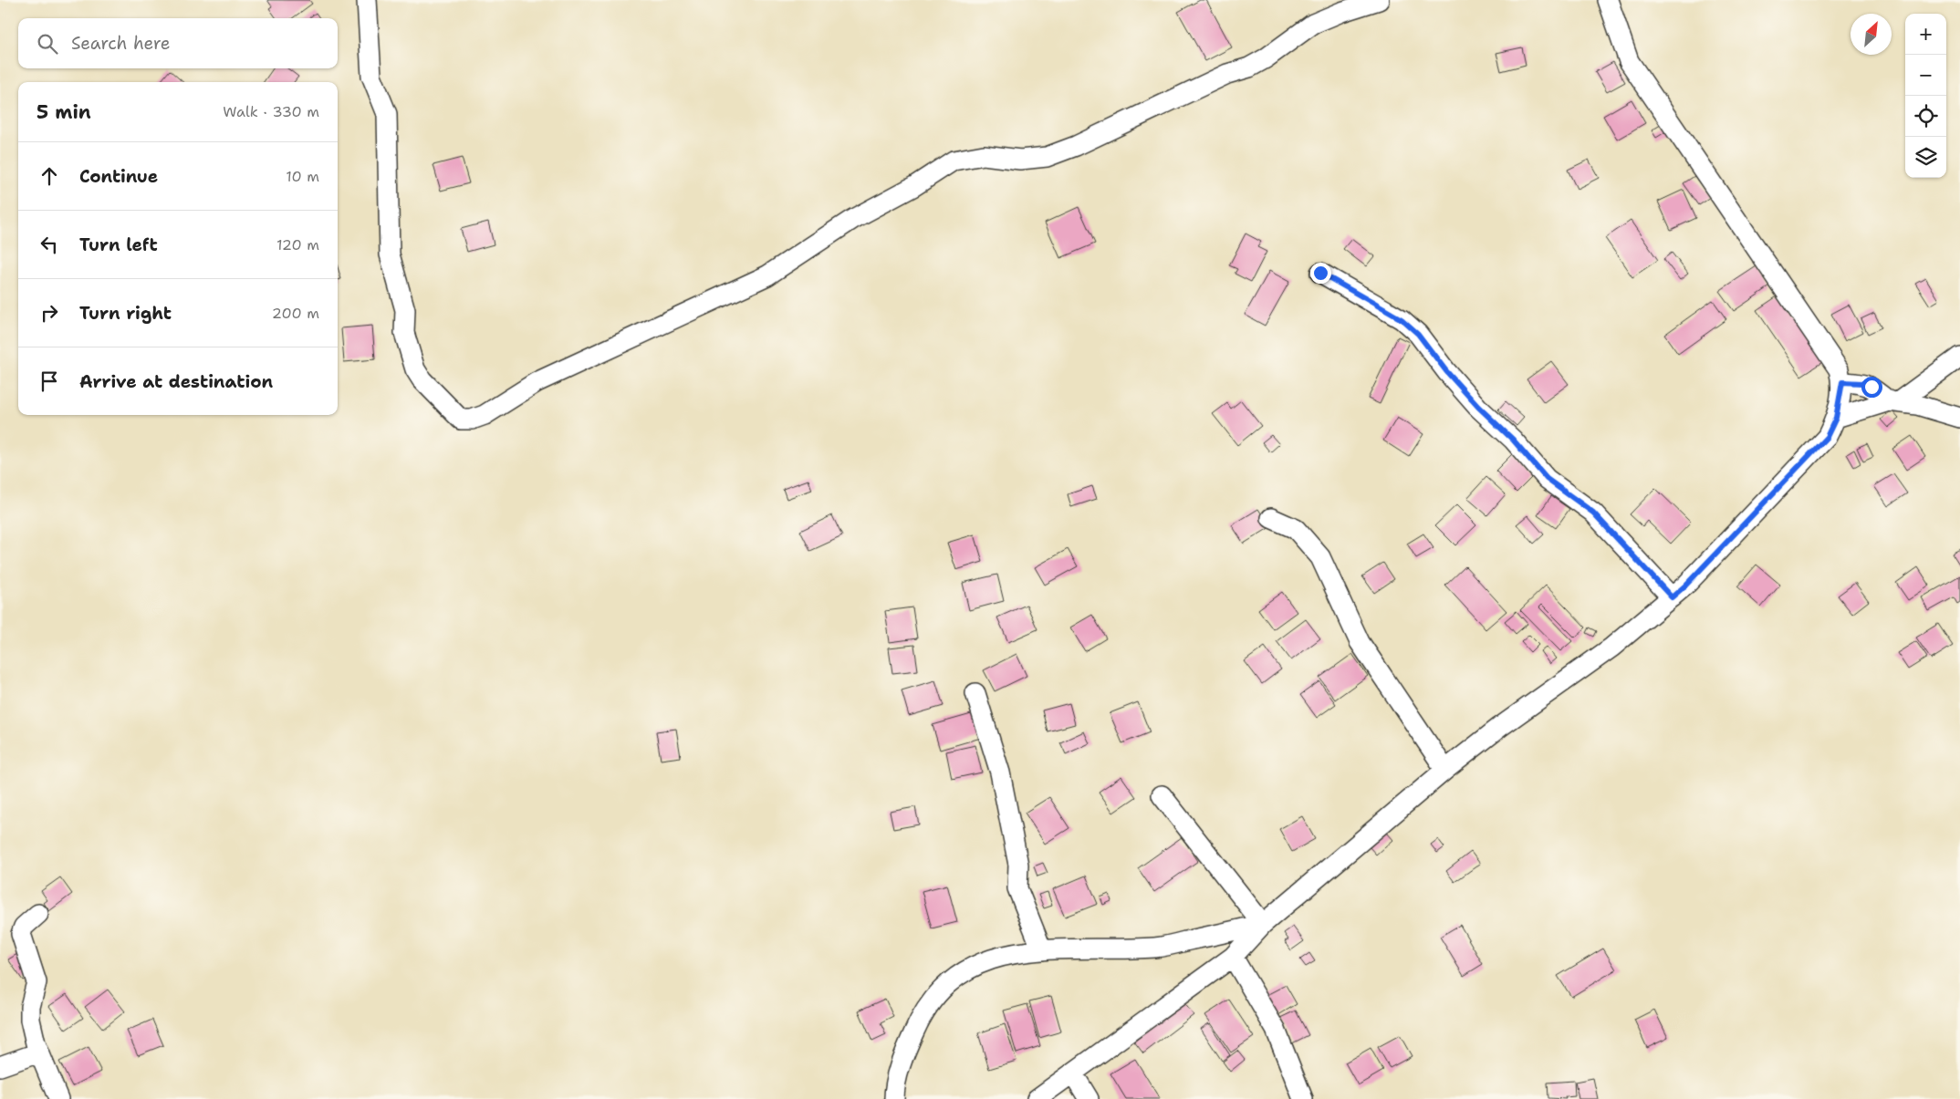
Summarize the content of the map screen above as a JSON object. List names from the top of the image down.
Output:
{
  "north": "top right",
  "page": {
    "map_buttons": ["+", "−"],
    "search": "Search here",
    "heading": ["5 min", "Walk · 330 m"],
    "list": [
      ["Continue", "10 m"],
      ["Turn left", "120 m"],
      ["Turn right", "200 m"],
      "Arrive at destination"
    ]
  }
}
